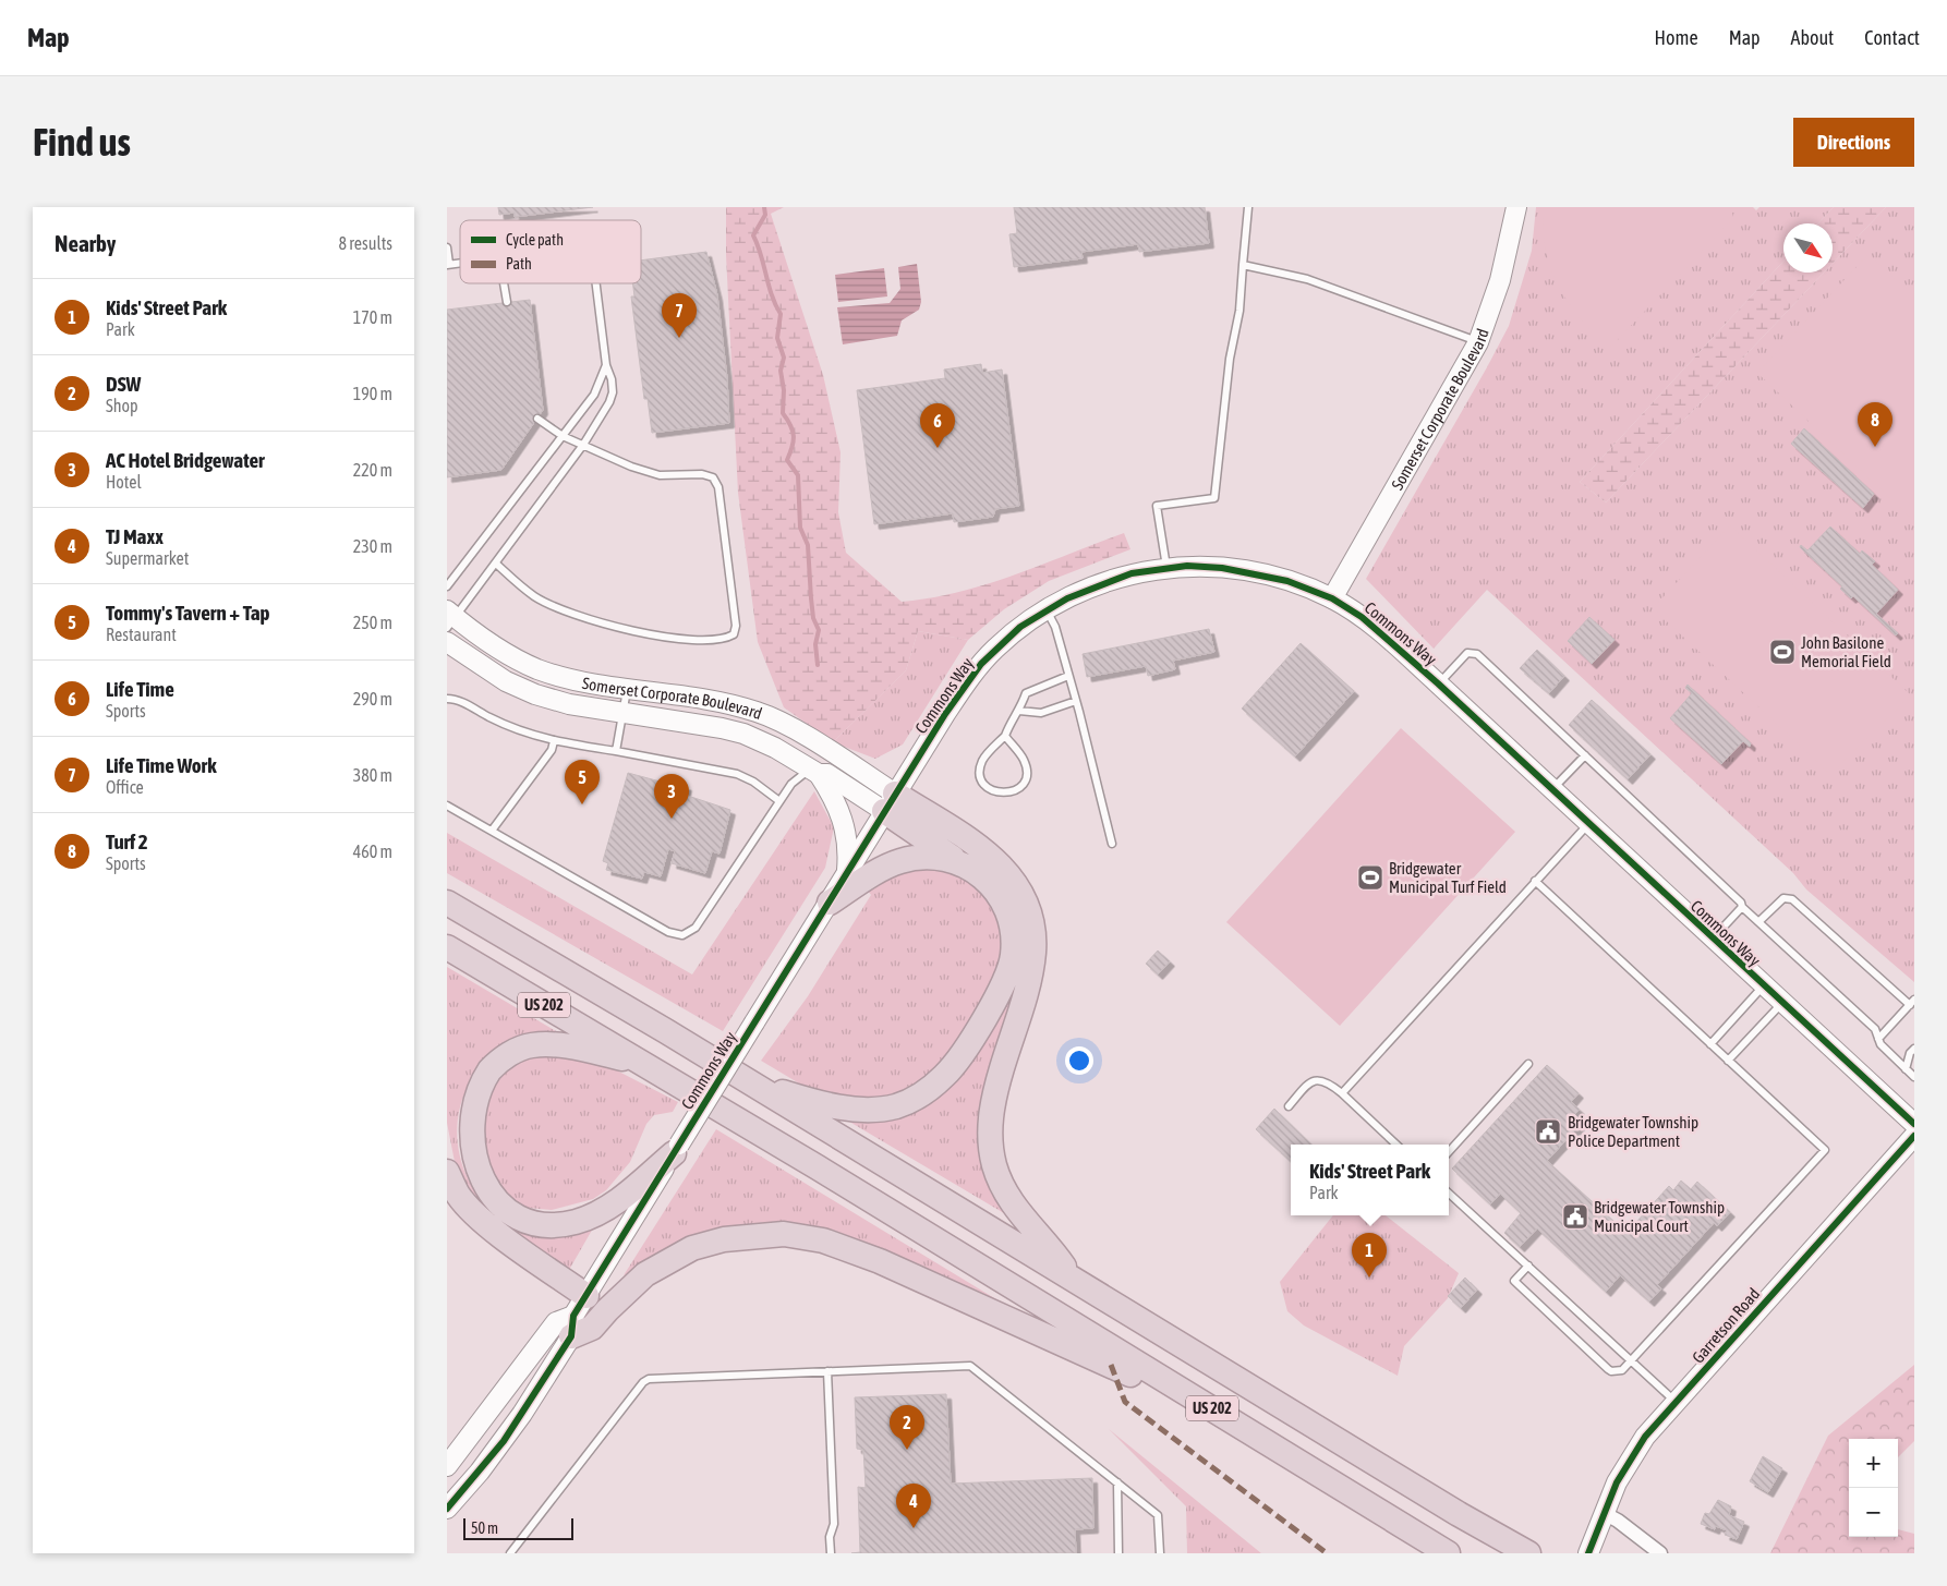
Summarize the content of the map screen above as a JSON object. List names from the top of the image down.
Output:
{
  "streets": {
    "highway": ["US 202"],
    "street": ["Somerset Corporate Boulevard", "Commons Way", "Garretson Road"]
  },
  "crossings": [
    ["Somerset Corporate Boulevard", "Commons Way"]
  ],
  "places": {
    "sports": ["John Basilone Memorial Field", "Bridgewater Municipal Turf Field"],
    "public building": ["Bridgewater Township Police Department", "Bridgewater Township Municipal Court"]
  },
  "legend": ["Cycle path", "Path"],
  "scale_bar": "50 m",
  "north": "bottom right",
  "page": {
    "header": "Map",
    "nav": [
      "Home",
      "Map",
      "About",
      "Contact"
    ],
    "buttons": "Directions",
    "title": "Find us",
    "heading": ["Nearby", "8 results"],
    "list": [
      {
        "mark": "1",
        "name": "Kids' Street Park",
        "note": "Park",
        "value": "170 m"
      },
      {
        "mark": "2",
        "name": "DSW",
        "note": "Shop",
        "value": "190 m"
      },
      {
        "mark": "3",
        "name": "AC Hotel Bridgewater",
        "note": "Hotel",
        "value": "220 m"
      },
      {
        "mark": "4",
        "name": "TJ Maxx",
        "note": "Supermarket",
        "value": "230 m"
      },
      {
        "mark": "5",
        "name": "Tommy's Tavern + Tap",
        "note": "Restaurant",
        "value": "250 m"
      },
      {
        "mark": "6",
        "name": "Life Time",
        "note": "Sports",
        "value": "290 m"
      },
      {
        "mark": "7",
        "name": "Life Time Work",
        "note": "Office",
        "value": "380 m"
      },
      {
        "mark": "8",
        "name": "Turf 2",
        "note": "Sports",
        "value": "460 m"
      }
    ],
    "pins": [
      "7",
      "8",
      "6",
      "5",
      "3",
      "1",
      "2",
      "4"
    ],
    "popup": ["Kids' Street Park", "Park"],
    "map_buttons": ["+", "−"],
    "scale": "50 m"
  }
}
